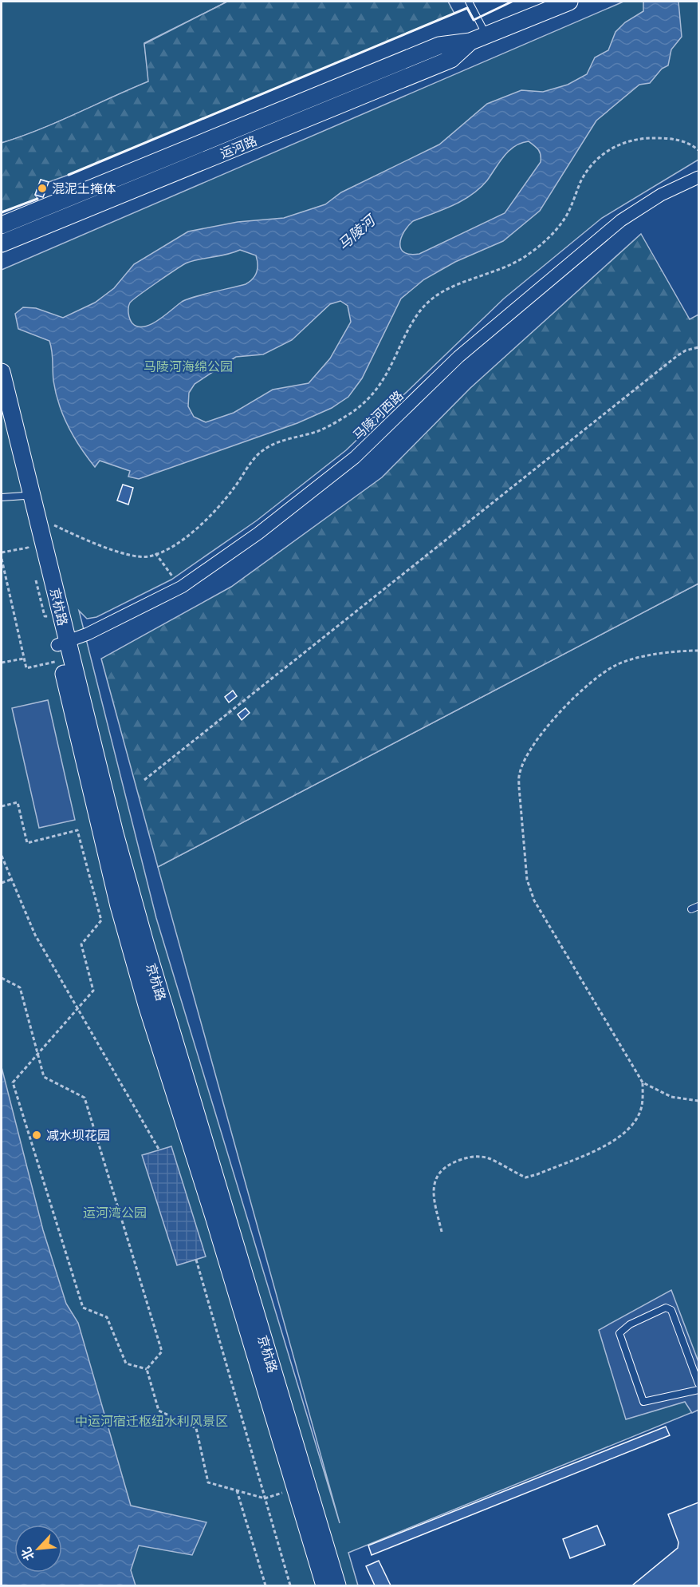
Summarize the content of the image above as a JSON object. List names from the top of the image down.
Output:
{
  "streets": {
    "street": ["运河路", "马陵河西路", "京杭路"]
  },
  "crossings": [
    ["马陵河西路", "京杭路"]
  ],
  "water": ["马陵河"],
  "parks": ["马陵河海绵公园", "运河湾公园", "中运河宿迁枢纽水利风景区"],
  "places": ["混泥土掩体", "减水坝花园"],
  "north": "bottom left"
}
